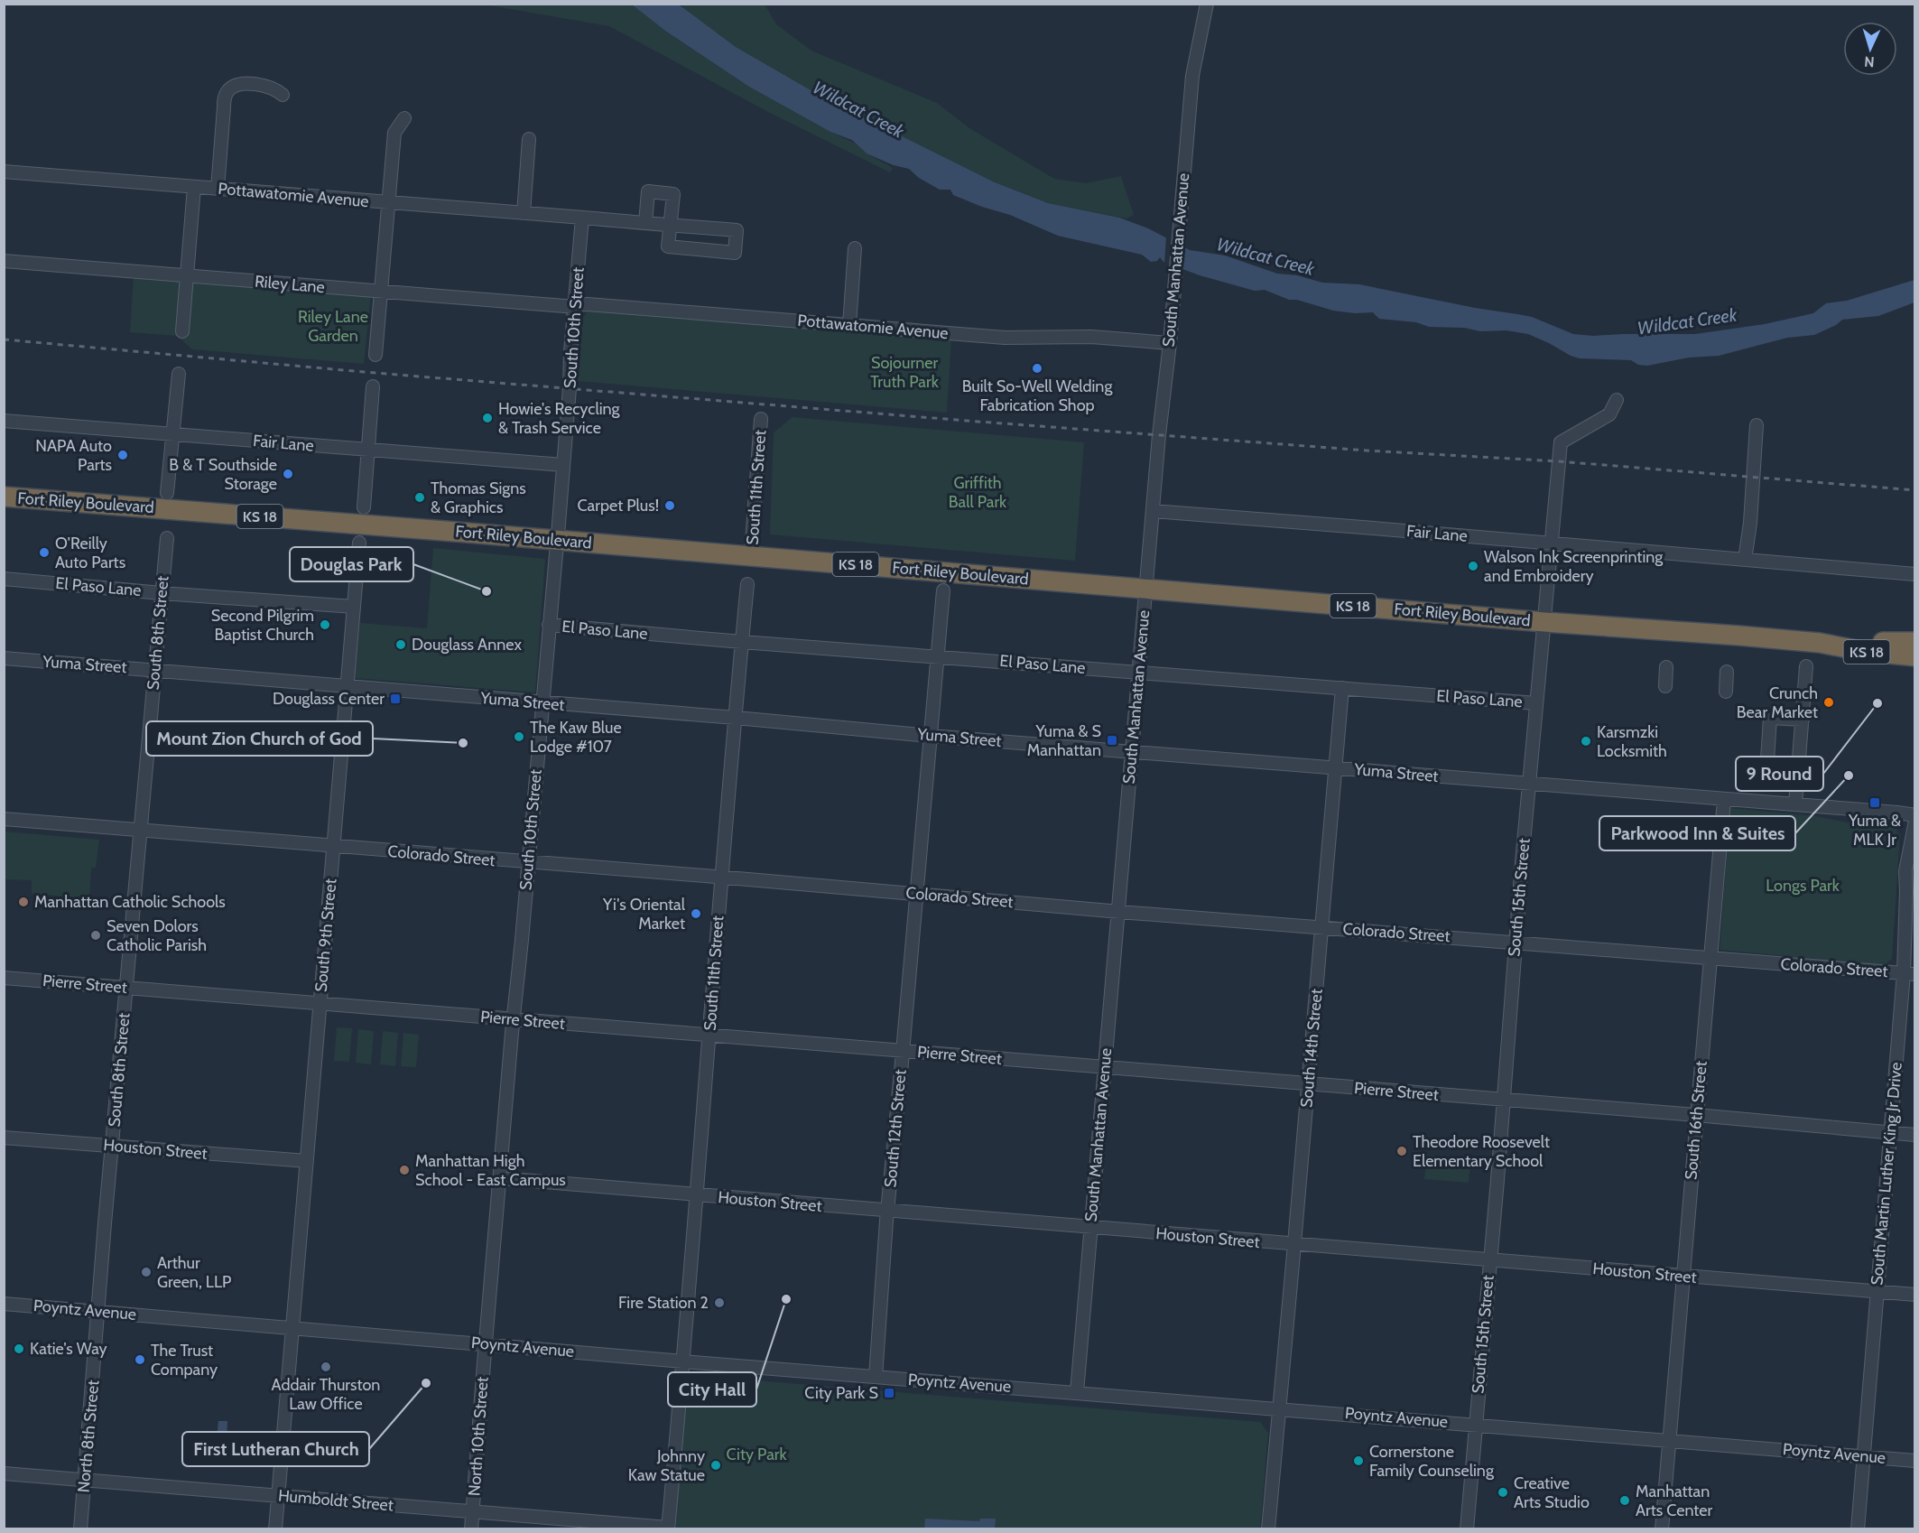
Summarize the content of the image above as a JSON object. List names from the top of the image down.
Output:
{
  "streets": {
    "highway": ["Fort Riley Boulevard", "KS 18"],
    "street": [
      "Pottawatomie Avenue",
      "South Manhattan Avenue",
      "Riley Lane",
      "South 10th Street",
      "Fair Lane",
      "South 11th Street",
      "El Paso Lane",
      "South 8th Street",
      "Yuma Street",
      "Colorado Street",
      "South 15th Street",
      "South 9th Street",
      "Pierre Street",
      "South 14th Street",
      "South 16th Street",
      "South 12th Street",
      "Houston Street",
      "South Martin Luther King Jr Drive",
      "Poyntz Avenue",
      "North 8th Street",
      "North 10th Street",
      "Humboldt Street"
    ]
  },
  "crossings": [
    ["Pottawatomie Avenue", "South Manhattan Avenue"],
    ["Pottawatomie Avenue", "Riley Lane"],
    ["Pottawatomie Avenue", "South 10th Street"],
    ["South Manhattan Avenue", "Fair Lane"],
    ["South Manhattan Avenue", "Fort Riley Boulevard"],
    ["South Manhattan Avenue", "El Paso Lane"],
    ["South Manhattan Avenue", "Yuma Street"],
    ["South Manhattan Avenue", "Colorado Street"],
    ["South Manhattan Avenue", "Pierre Street"],
    ["South Manhattan Avenue", "Houston Street"],
    ["South Manhattan Avenue", "Poyntz Avenue"],
    ["Riley Lane", "South 10th Street"],
    ["South 10th Street", "Fair Lane"],
    ["South 10th Street", "Fort Riley Boulevard"],
    ["South 10th Street", "El Paso Lane"],
    ["South 10th Street", "Yuma Street"],
    ["South 10th Street", "Colorado Street"],
    ["South 10th Street", "Pierre Street"],
    ["South 10th Street", "Houston Street"],
    ["South 10th Street", "Poyntz Avenue"],
    ["South 10th Street", "North 10th Street"],
    ["Fair Lane", "South 15th Street"],
    ["South 11th Street", "Fort Riley Boulevard"],
    ["South 11th Street", "El Paso Lane"],
    ["South 11th Street", "Yuma Street"],
    ["South 11th Street", "Colorado Street"],
    ["South 11th Street", "Pierre Street"],
    ["South 11th Street", "Houston Street"],
    ["South 11th Street", "Poyntz Avenue"],
    ["South 11th Street", "Humboldt Street"],
    ["Fort Riley Boulevard", "South 15th Street"],
    ["El Paso Lane", "South 8th Street"],
    ["El Paso Lane", "South 15th Street"],
    ["El Paso Lane", "South 9th Street"],
    ["El Paso Lane", "South 14th Street"],
    ["El Paso Lane", "South 12th Street"],
    ["South 8th Street", "Yuma Street"],
    ["South 8th Street", "Colorado Street"],
    ["South 8th Street", "Pierre Street"],
    ["South 8th Street", "Houston Street"],
    ["South 8th Street", "Poyntz Avenue"],
    ["South 8th Street", "North 8th Street"],
    ["Yuma Street", "South 15th Street"],
    ["Yuma Street", "South 9th Street"],
    ["Yuma Street", "South 14th Street"],
    ["Yuma Street", "South 16th Street"],
    ["Yuma Street", "South 12th Street"],
    ["Colorado Street", "South 15th Street"],
    ["Colorado Street", "South 9th Street"],
    ["Colorado Street", "South 14th Street"],
    ["Colorado Street", "South 16th Street"],
    ["Colorado Street", "South 12th Street"],
    ["Colorado Street", "South Martin Luther King Jr Drive"],
    ["South 15th Street", "Pierre Street"],
    ["South 15th Street", "Houston Street"],
    ["South 15th Street", "Poyntz Avenue"],
    ["South 9th Street", "Pierre Street"],
    ["South 9th Street", "Houston Street"],
    ["South 9th Street", "Poyntz Avenue"],
    ["South 9th Street", "Humboldt Street"],
    ["Pierre Street", "South 14th Street"],
    ["Pierre Street", "South 16th Street"],
    ["Pierre Street", "South 12th Street"],
    ["Pierre Street", "South Martin Luther King Jr Drive"],
    ["South 14th Street", "Houston Street"],
    ["South 14th Street", "Poyntz Avenue"],
    ["South 16th Street", "Houston Street"],
    ["South 16th Street", "Poyntz Avenue"],
    ["South 12th Street", "Houston Street"],
    ["South 12th Street", "Poyntz Avenue"],
    ["Houston Street", "South Martin Luther King Jr Drive"],
    ["South Martin Luther King Jr Drive", "Poyntz Avenue"],
    ["Poyntz Avenue", "North 8th Street"],
    ["Poyntz Avenue", "North 10th Street"],
    ["North 8th Street", "Humboldt Street"],
    ["North 10th Street", "Humboldt Street"]
  ],
  "water": ["Wildcat Creek"],
  "parks": [
    "Riley Lane Garden",
    "Sojourner Truth Park",
    "Griffith Ball Park",
    "Longs Park",
    "City Park"
  ],
  "places": {
    "other": [
      "Built So-Well Welding Fabrication Shop",
      "Howie's Recycling & Trash Service",
      "NAPA Auto Parts",
      "B & T Southside Storage",
      "Thomas Signs & Graphics",
      "Carpet Plus!",
      "O'Reilly Auto Parts",
      "Walson Ink Screenprinting and Embroidery",
      "Douglas Park",
      "Second Pilgrim Baptist Church",
      "Douglass Annex",
      "Crunch Bear Market",
      "9 Round",
      "The Kaw Blue Lodge #107",
      "Karsmzki Locksmith",
      "Mount Zion Church of God",
      "Parkwood Inn & Suites",
      "Manhattan Catholic Schools",
      "Yi's Oriental Market",
      "Seven Dolors Catholic Parish",
      "Theodore Roosevelt Elementary School",
      "Manhattan High School - East Campus",
      "Arthur Green, LLP",
      "City Hall",
      "Fire Station 2",
      "Katie's Way",
      "The Trust Company",
      "Addair Thurston Law Office",
      "First Lutheran Church",
      "Cornerstone Family Counseling",
      "Johnny Kaw Statue",
      "Creative Arts Studio",
      "Manhattan Arts Center"
    ],
    "transit": [
      "Douglass Center",
      "Yuma & S Manhattan",
      "Yuma & MLK Jr",
      "City Park S"
    ]
  },
  "north": "bottom"
}
